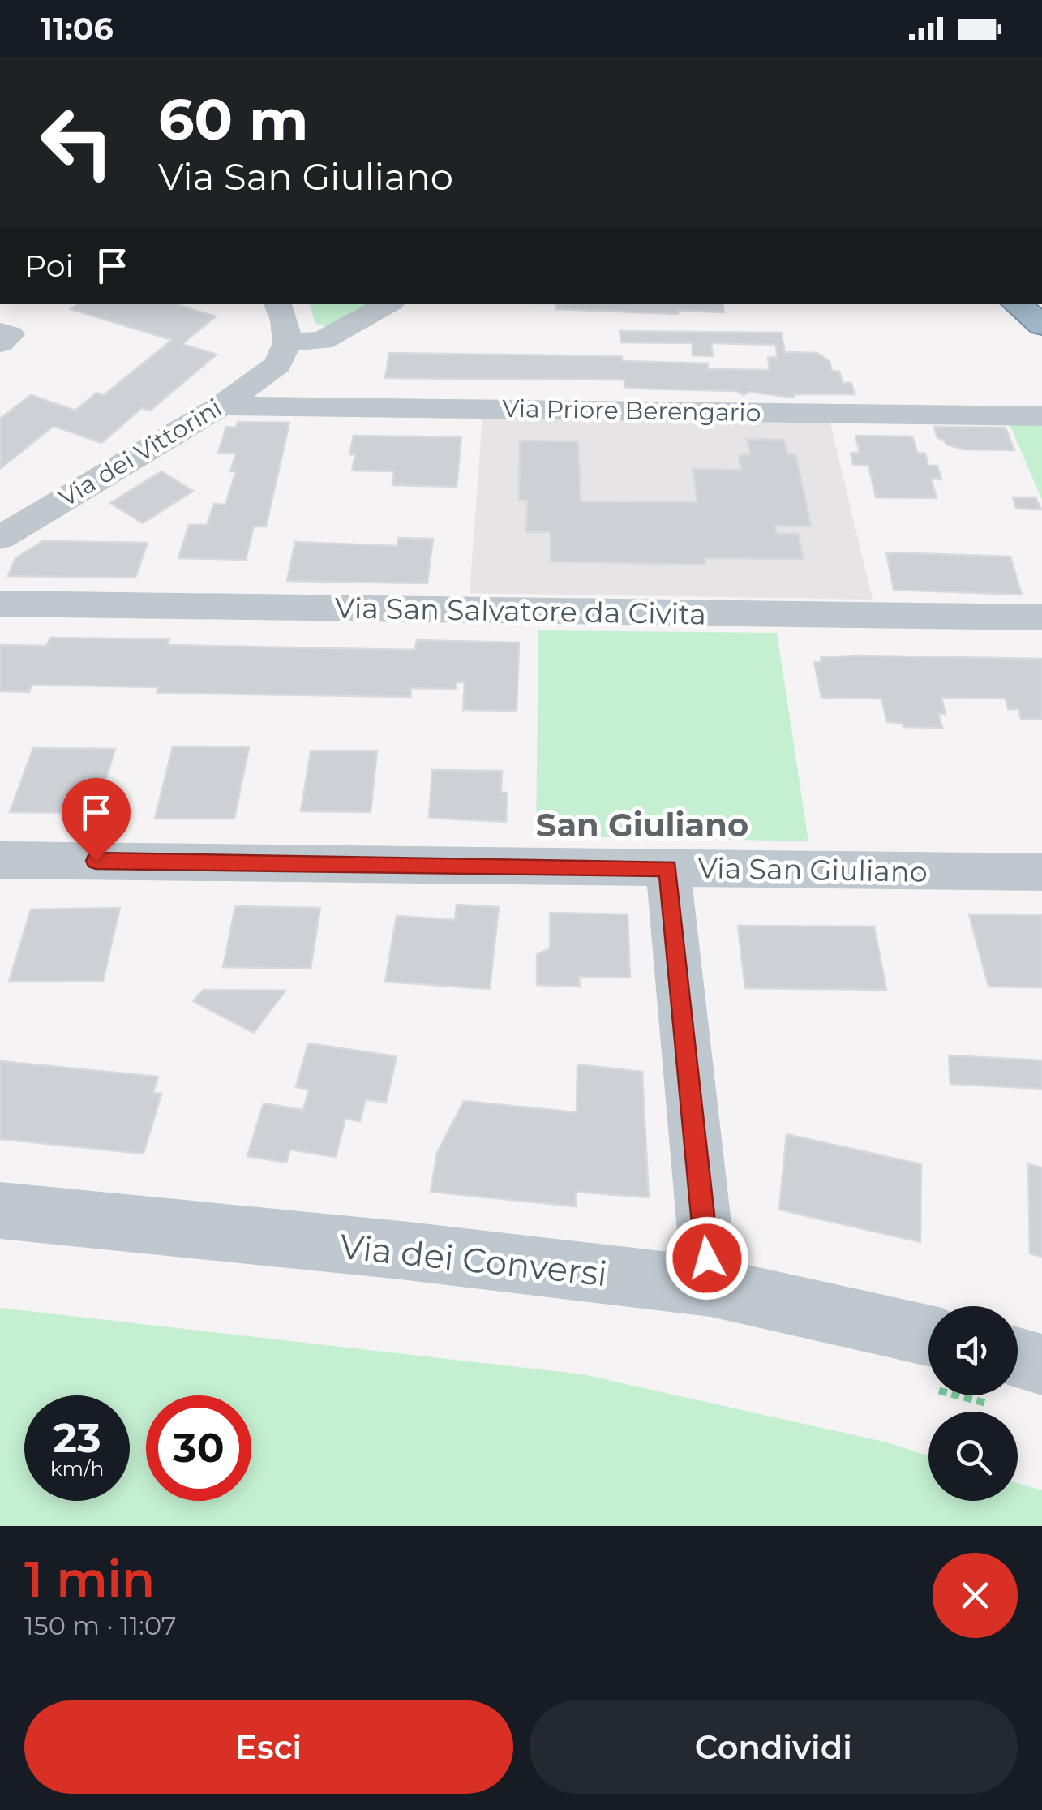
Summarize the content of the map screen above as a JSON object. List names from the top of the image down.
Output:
{
  "streets": {
    "street": [
      "Via Priore Berengario",
      "Via dei Vittorini",
      "Via San Salvatore da Civita",
      "Via San Giuliano",
      "Via dei Conversi"
    ]
  },
  "crossings": [
    ["Via Priore Berengario", "Via dei Vittorini"]
  ],
  "districts": ["San Giuliano"],
  "page": {
    "status": "11:06",
    "turn": ["60 m", "Via San Giuliano"],
    "then": "Poi",
    "speed": "23 km/h",
    "limit": "30",
    "heading": ["1 min", "150 m · 11:07"],
    "buttons": ["Esci", "Condividi"]
  }
}
